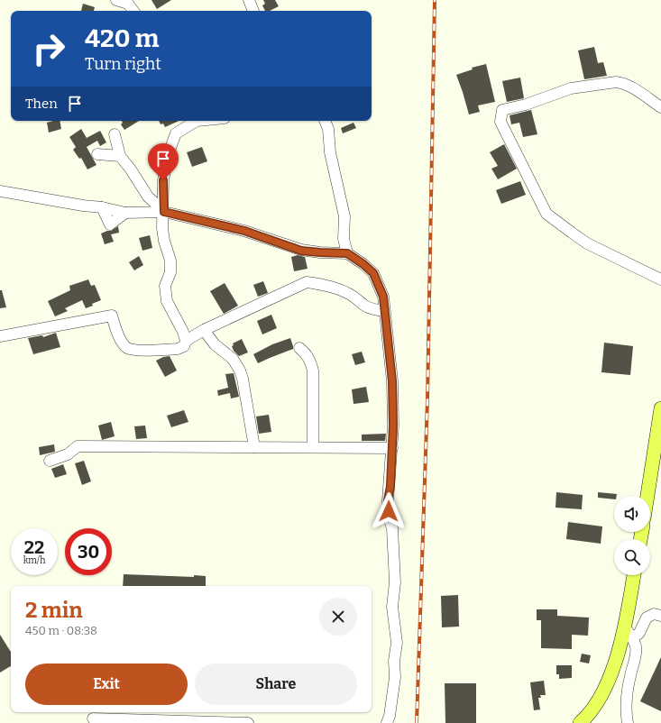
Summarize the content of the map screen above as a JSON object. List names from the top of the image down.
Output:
{
  "page": {
    "turn": ["420 m", "Turn right"],
    "then": "Then",
    "speed": "22 km/h",
    "limit": "30",
    "heading": ["2 min", "450 m · 08:38"],
    "buttons": ["Exit", "Share"]
  }
}
